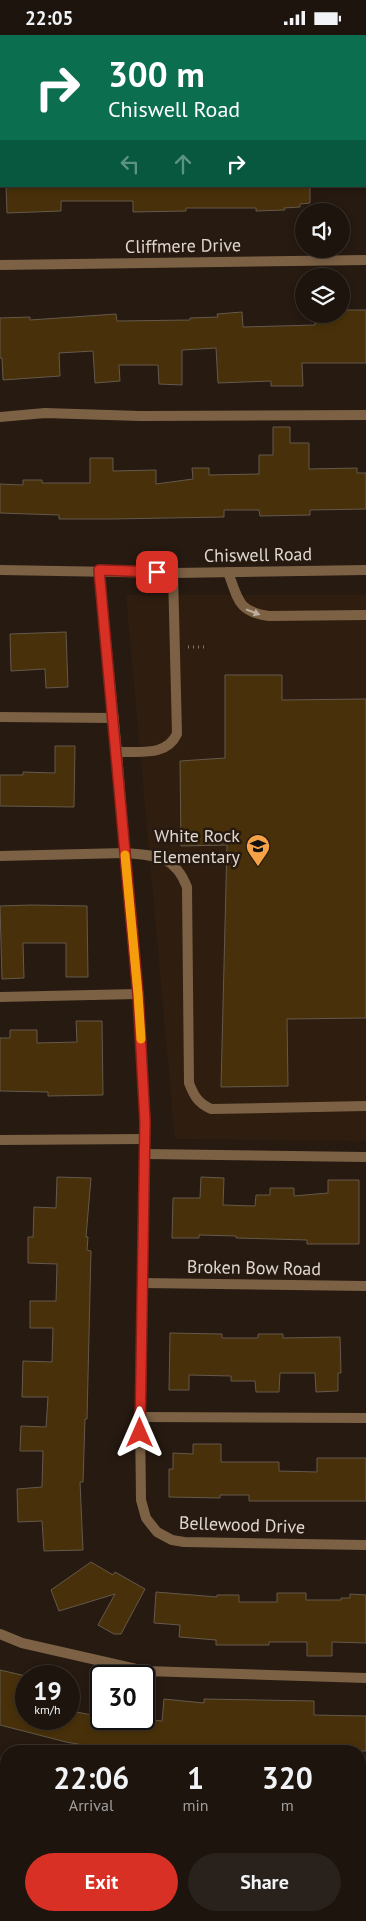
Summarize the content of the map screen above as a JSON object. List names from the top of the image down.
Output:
{
  "streets": {
    "street": [
      "Cliffmere Drive",
      "Chiswell Road",
      "Broken Bow Road",
      "Bellewood Drive"
    ]
  },
  "crossings": [
    ["Chiswell Road", "Bellewood Drive"],
    ["Broken Bow Road", "Bellewood Drive"]
  ],
  "places": {
    "school or university": ["White Rock Elementary"]
  },
  "page": {
    "status": "22:05",
    "turn": ["300 m", "Chiswell Road"],
    "speed": "19 km/h",
    "limit": "30",
    "eta": [
      "22:06",
      "Arrival",
      "1",
      "min",
      "320",
      "m"
    ],
    "buttons": ["Exit", "Share"]
  }
}
